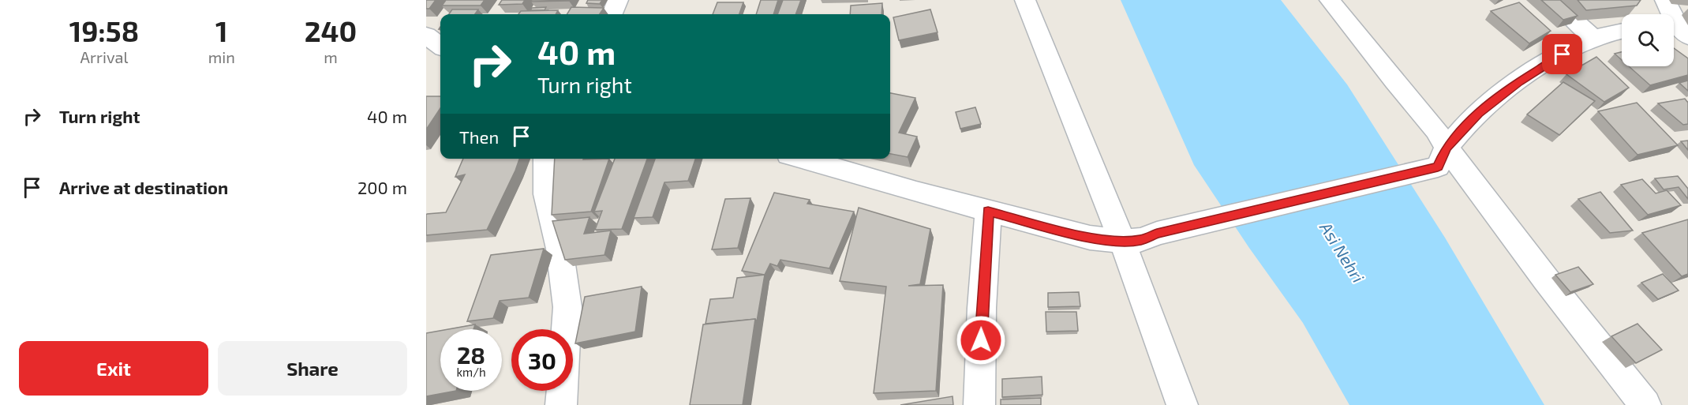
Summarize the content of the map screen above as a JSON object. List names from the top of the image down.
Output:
{
  "water": ["Asi Nehri"],
  "page": {
    "eta": [
      "19:58",
      "Arrival",
      "1",
      "min",
      "240",
      "m"
    ],
    "turn": ["40 m", "Turn right"],
    "list": [
      {
        "name": "Turn right",
        "value": "40 m"
      },
      {
        "name": "Arrive at destination",
        "value": "200 m"
      }
    ],
    "then": "Then",
    "speed": "28 km/h",
    "limit": "30",
    "buttons": ["Exit", "Share"]
  }
}
